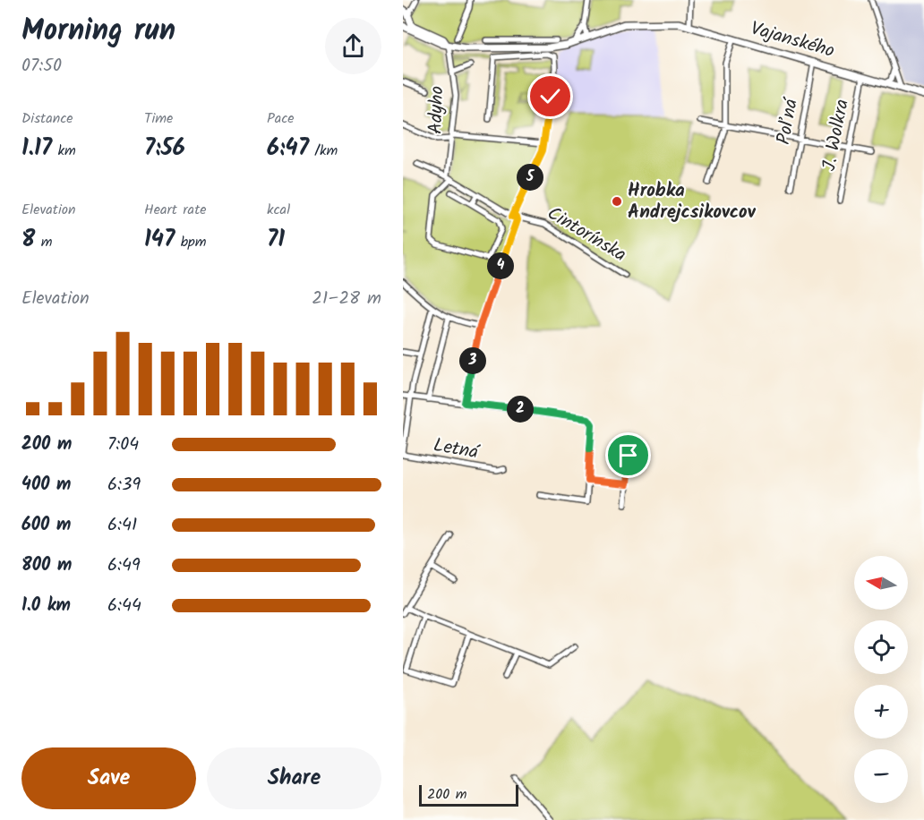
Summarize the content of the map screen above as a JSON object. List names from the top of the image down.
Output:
{
  "streets": {
    "main road": ["Vajanského"],
    "street": [
      "Adyho",
      "Poľná",
      "J. Wolkra",
      "Cintorínska",
      "Letná"
    ]
  },
  "crossings": [
    ["Vajanského", "Adyho"],
    ["Vajanského", "Poľná"],
    ["Vajanského", "J. Wolkra"],
    ["Adyho", "Cintorínska"]
  ],
  "places": ["Hrobka Andrejcsikovcov"],
  "scale_bar": "200 m",
  "north": "left",
  "page": {
    "heading": ["Morning run", "07:50"],
    "stats": [
      ["Distance", "1.17 km"],
      ["Time", "7:56"],
      ["Pace", "6:47 /km"],
      ["Elevation", "8 m"],
      ["Heart rate", "147 bpm"],
      ["kcal", "71"]
    ],
    "pins": [
      "5",
      "4",
      "3",
      "2"
    ],
    "chart": ["Elevation", "21–28 m"],
    "list": [
      {
        "name": "200 m",
        "note": "7:04"
      },
      {
        "name": "400 m",
        "note": "6:39"
      },
      {
        "name": "600 m",
        "note": "6:41"
      },
      {
        "name": "800 m",
        "note": "6:49"
      },
      {
        "name": "1.0 km",
        "note": "6:44"
      }
    ],
    "map_buttons": ["+", "−"],
    "buttons": ["Save", "Share"],
    "scale": "200 m"
  }
}
